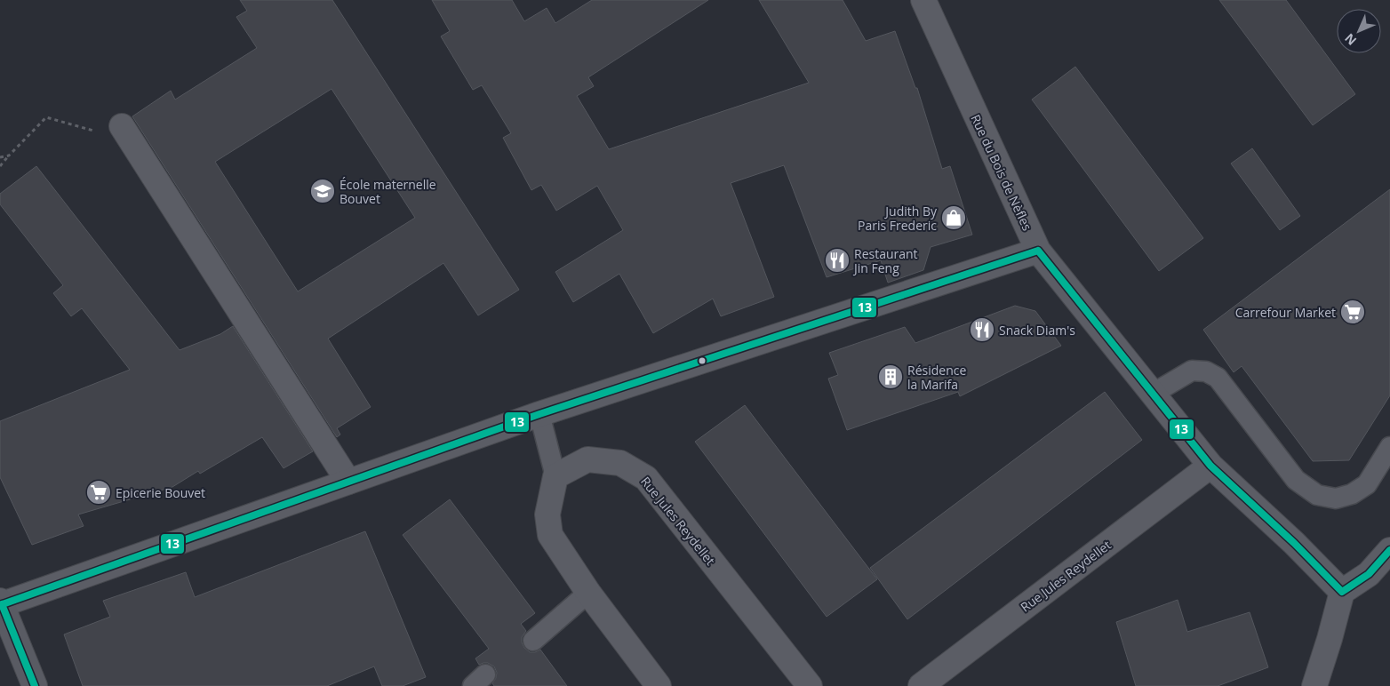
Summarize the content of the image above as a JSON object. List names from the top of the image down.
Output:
{
  "streets": {
    "street": ["Rue du Bois de Nèfles", "Rue Jules Reydellet"]
  },
  "crossings": [
    ["Rue du Bois de Nèfles", "Rue Jules Reydellet"]
  ],
  "places": {
    "school or university": ["École maternelle Bouvet"],
    "shop": ["Judith By Paris Frederic"],
    "restaurant": ["Restaurant Jin Feng", "Snack Diam's"],
    "supermarket": ["Carrefour Market", "Epicerie Bouvet"],
    "building": ["Résidence la Marifa"]
  },
  "lines": ["transit line 13"],
  "north": "bottom left"
}
